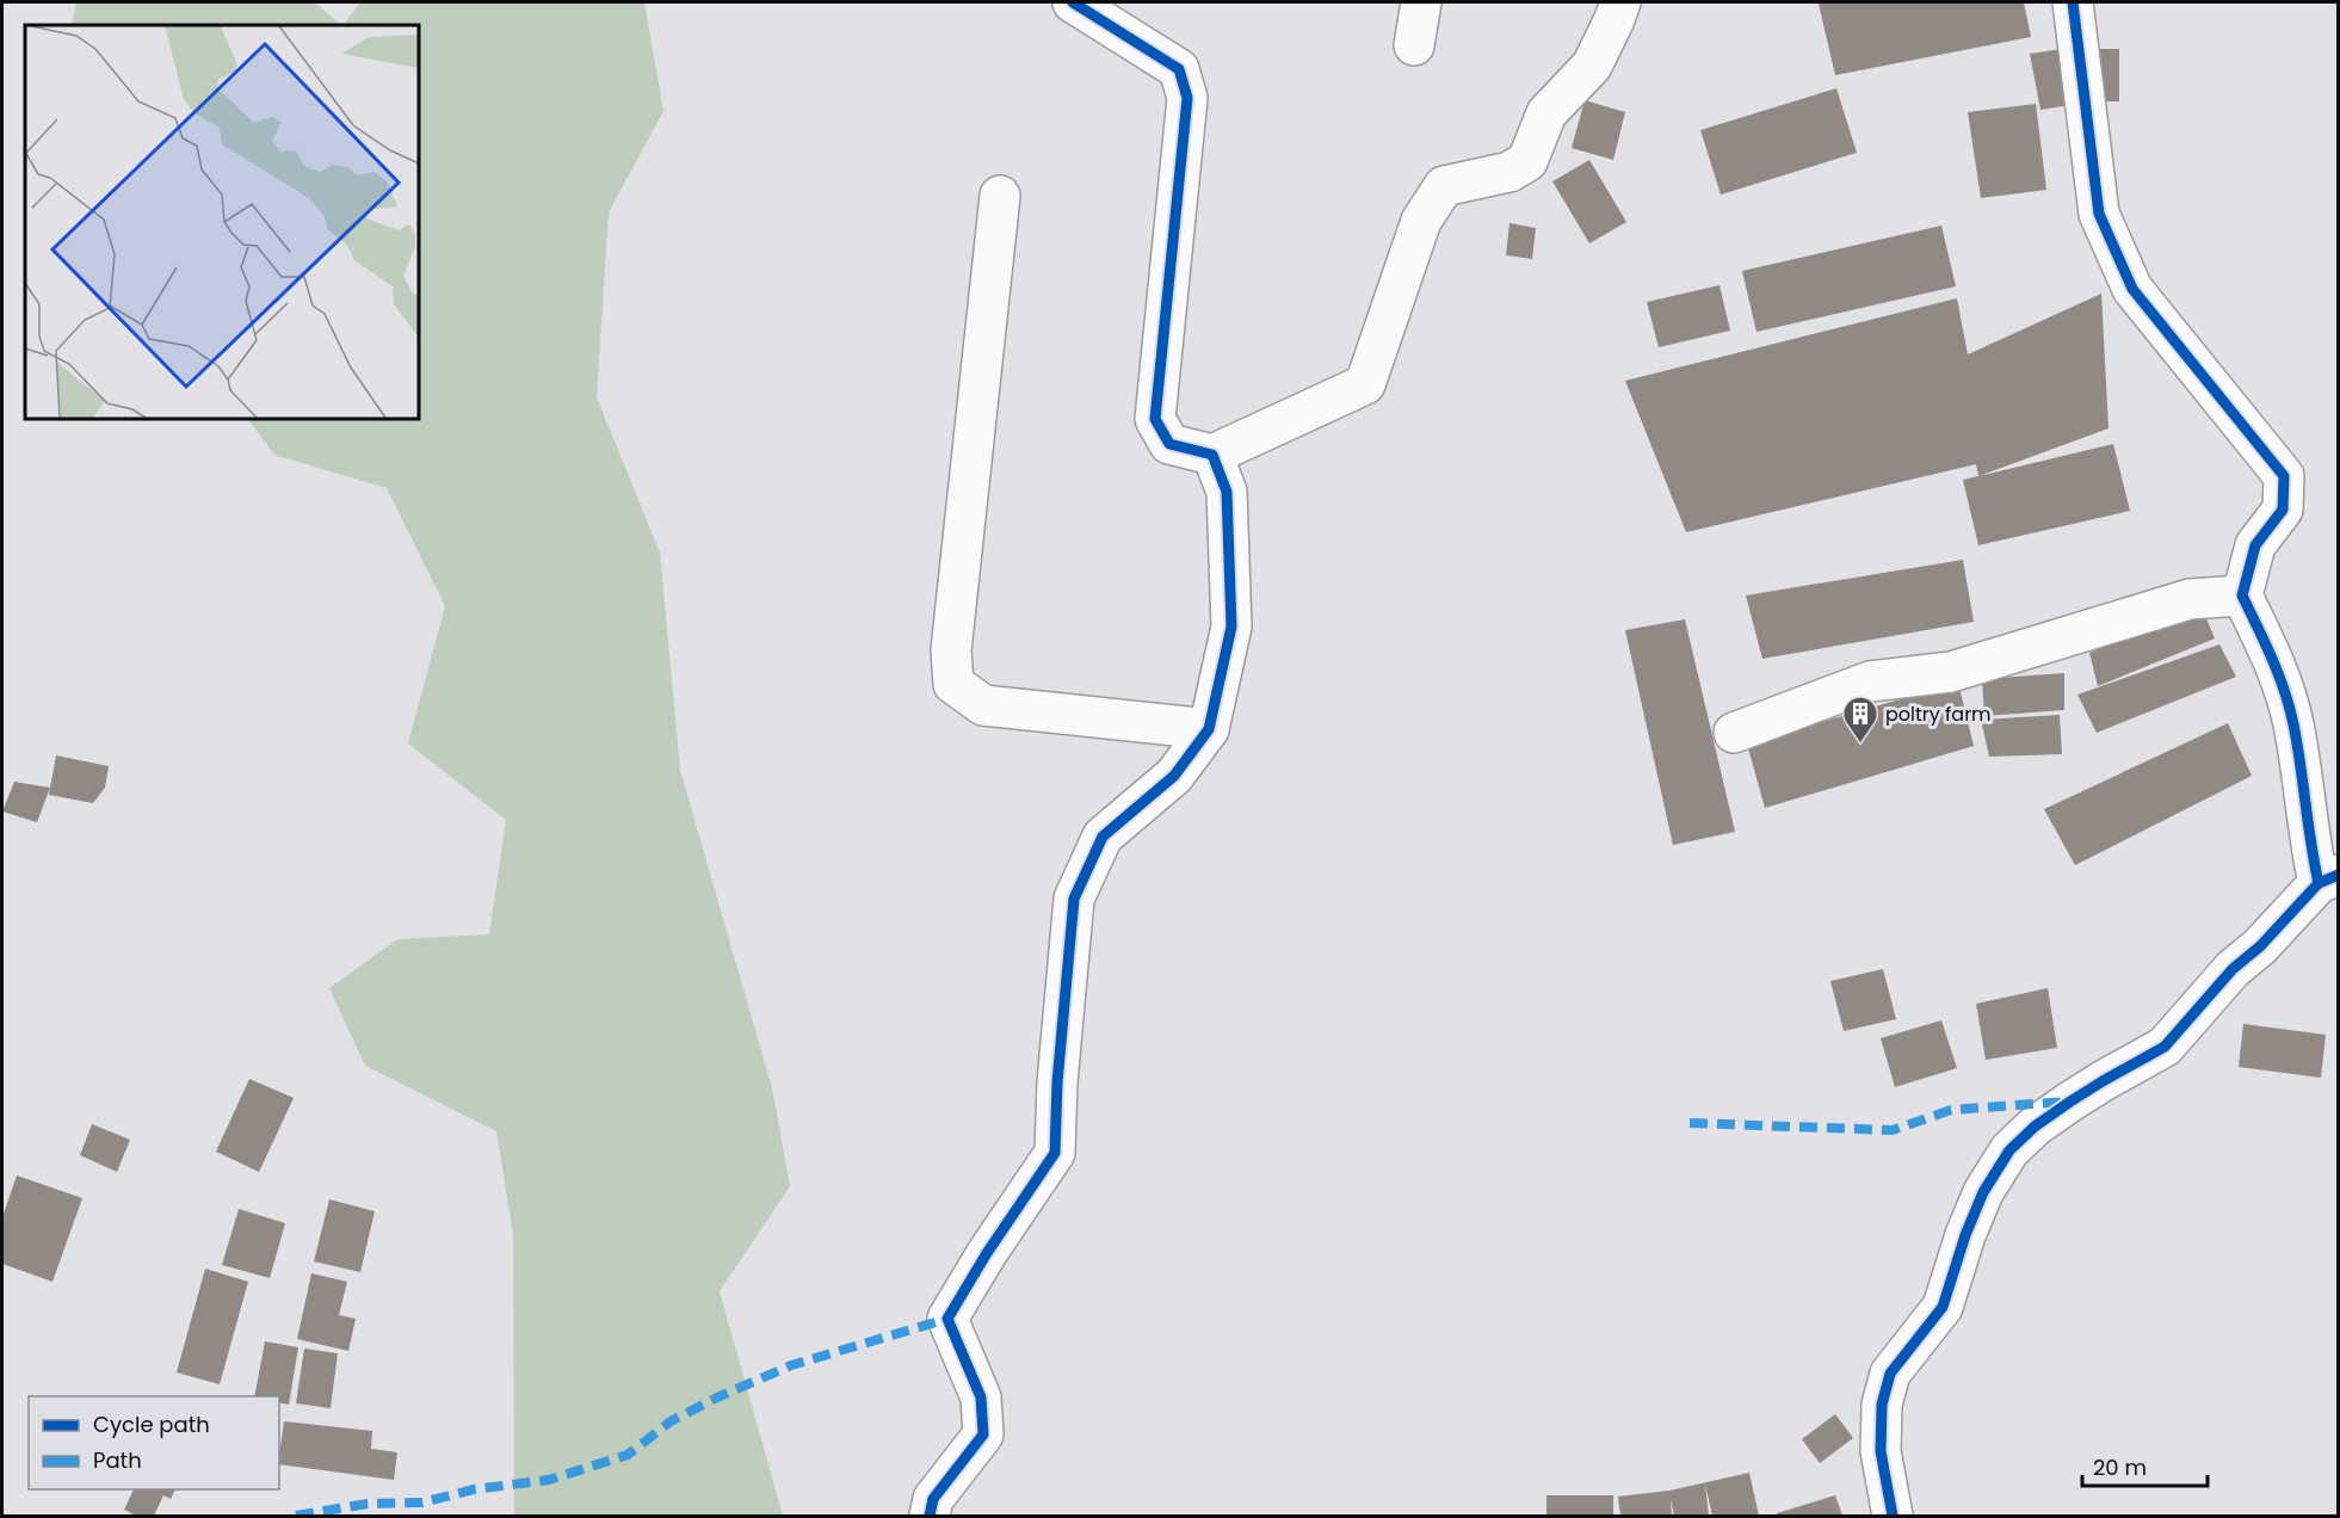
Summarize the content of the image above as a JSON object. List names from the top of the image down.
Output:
{
  "places": {
    "building": ["poltry farm"]
  },
  "legend": ["Cycle path", "Path"],
  "scale_bar": "20 m"
}
